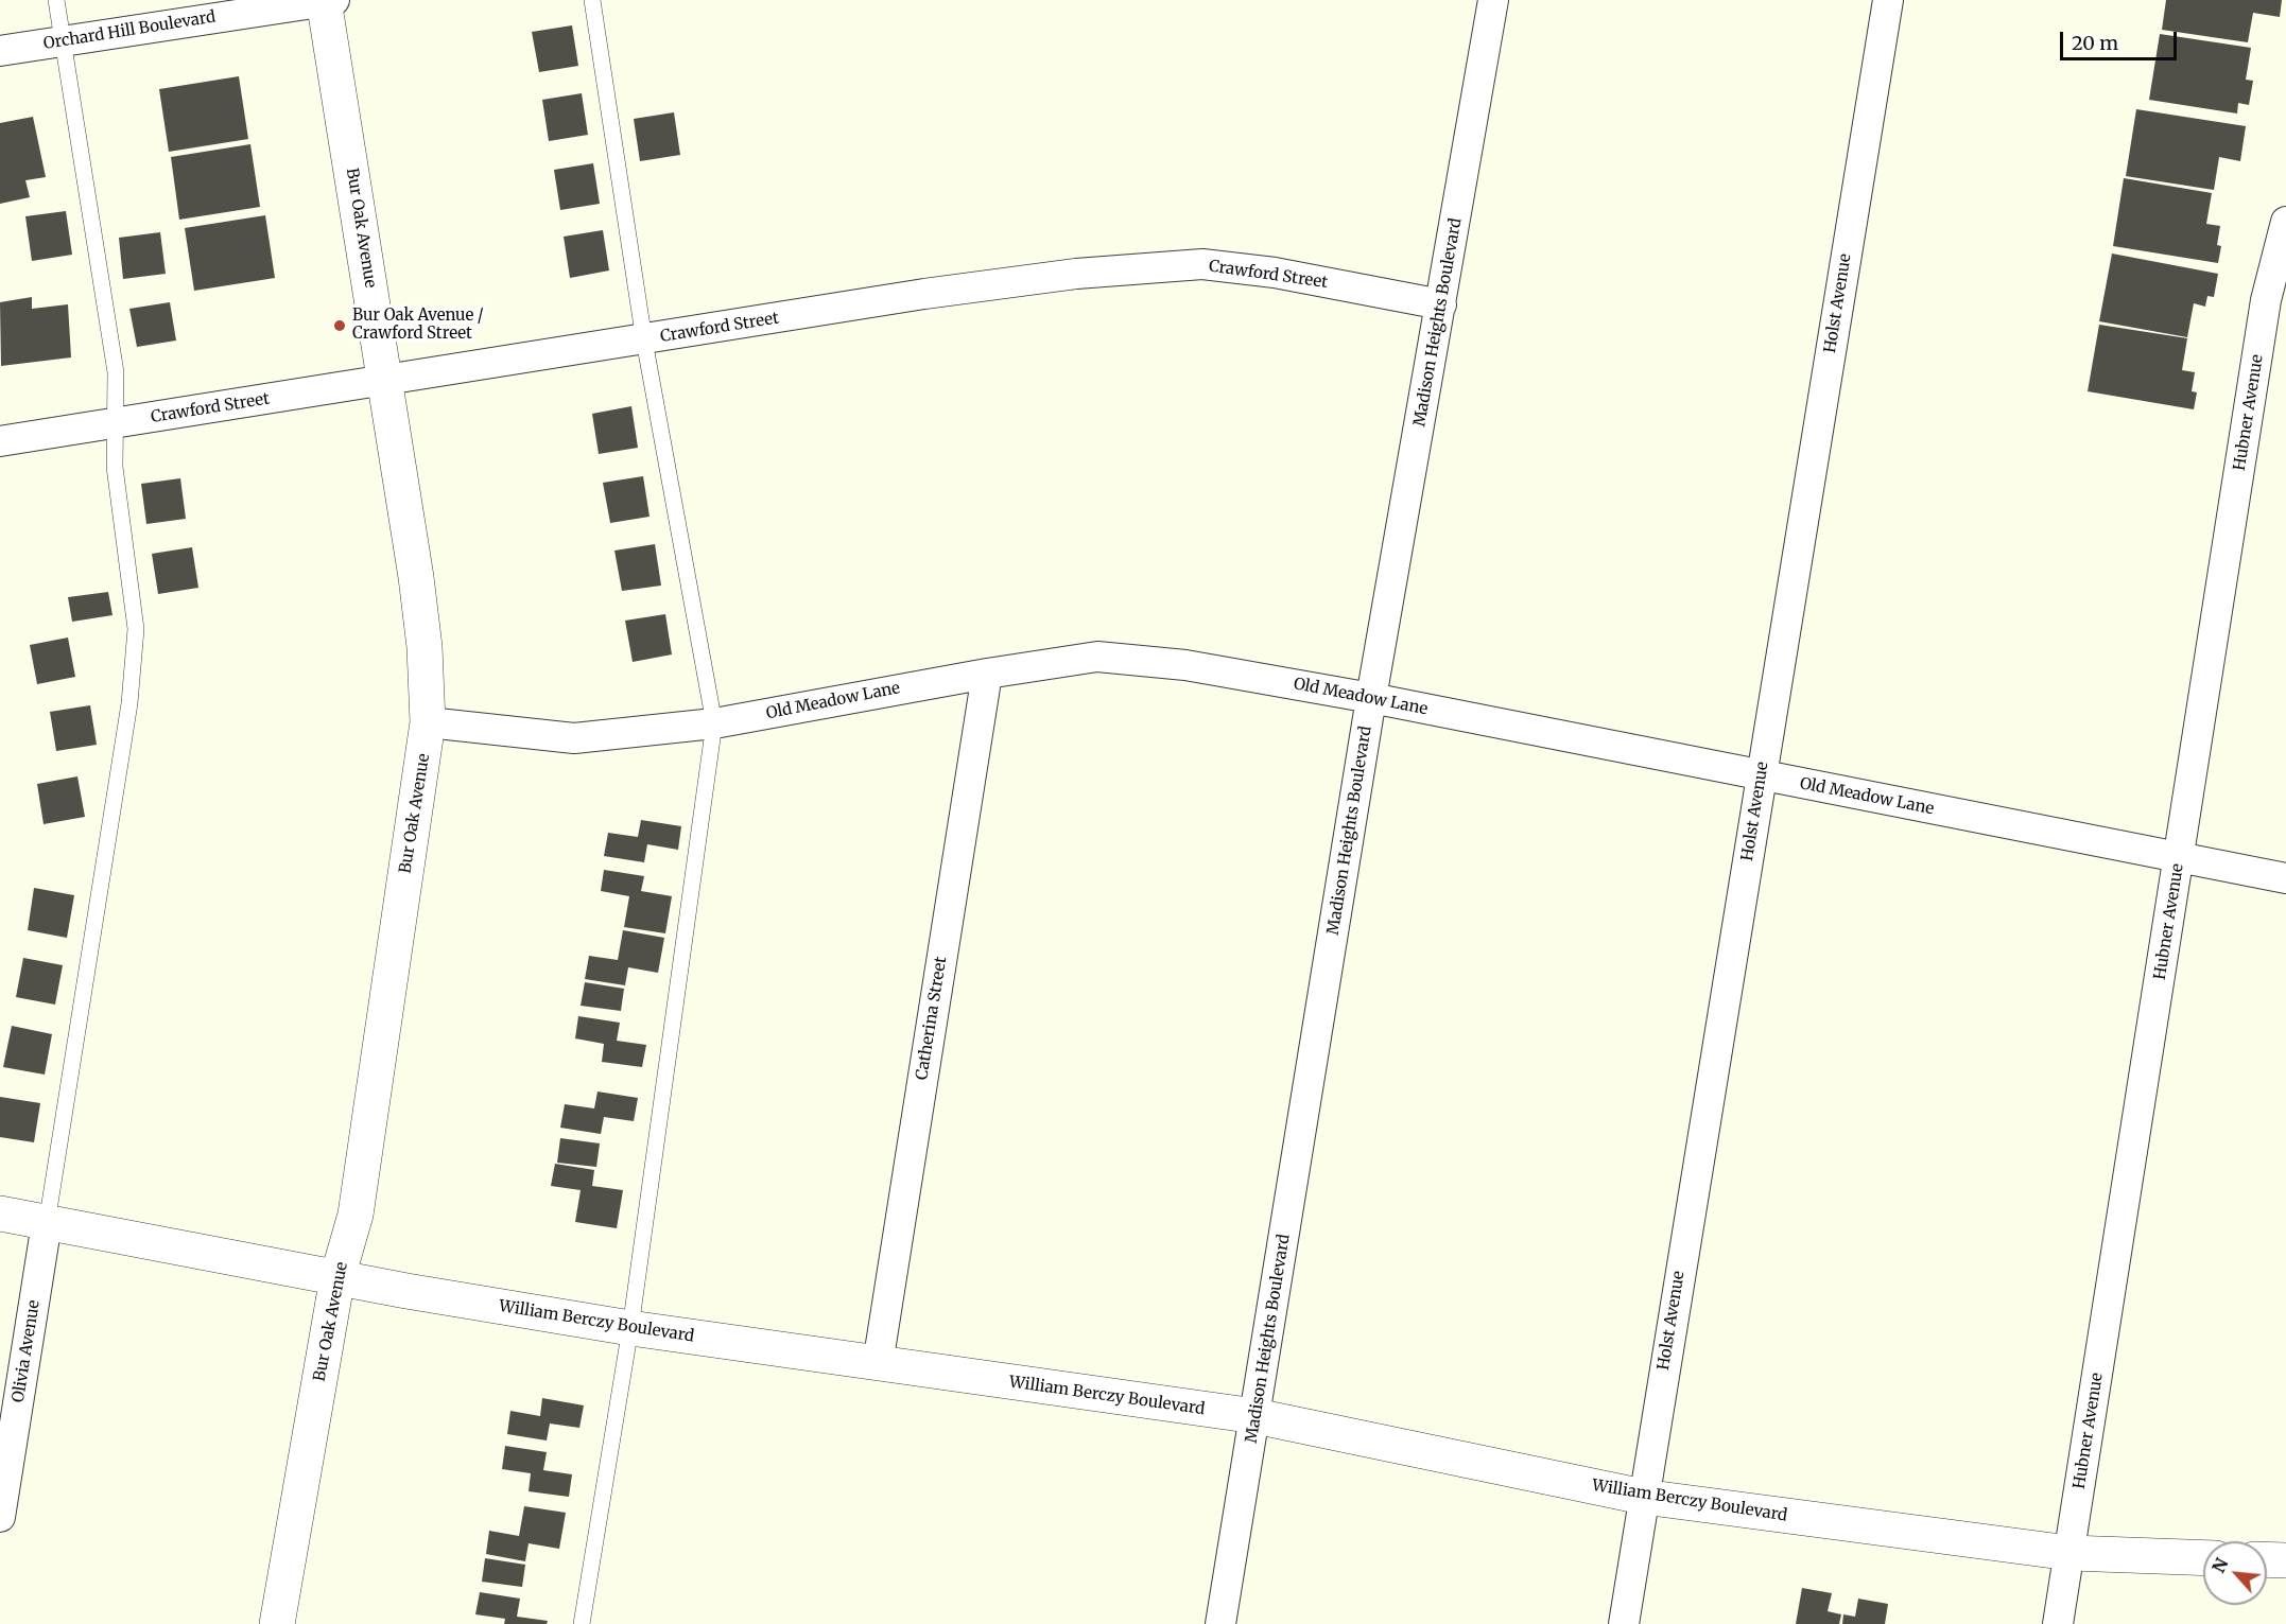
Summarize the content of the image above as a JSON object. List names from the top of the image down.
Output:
{
  "streets": {
    "street": [
      "Orchard Hill Boulevard",
      "Bur Oak Avenue",
      "Crawford Street",
      "Holst Avenue",
      "Madison Heights Boulevard",
      "Hubner Avenue",
      "Old Meadow Lane",
      "Catherina Street",
      "William Berczy Boulevard",
      "Olivia Avenue"
    ]
  },
  "crossings": [
    ["Orchard Hill Boulevard", "Bur Oak Avenue"],
    ["Bur Oak Avenue", "Crawford Street"],
    ["Bur Oak Avenue", "Old Meadow Lane"],
    ["Bur Oak Avenue", "William Berczy Boulevard"],
    ["Crawford Street", "Madison Heights Boulevard"],
    ["Holst Avenue", "Old Meadow Lane"],
    ["Holst Avenue", "William Berczy Boulevard"],
    ["Madison Heights Boulevard", "Old Meadow Lane"],
    ["Madison Heights Boulevard", "William Berczy Boulevard"],
    ["Hubner Avenue", "Old Meadow Lane"],
    ["Hubner Avenue", "William Berczy Boulevard"],
    ["Old Meadow Lane", "Catherina Street"],
    ["Catherina Street", "William Berczy Boulevard"],
    ["William Berczy Boulevard", "Olivia Avenue"]
  ],
  "places": ["Bur Oak Avenue / Crawford Street"],
  "scale_bar": "20 m",
  "north": "top left"
}
